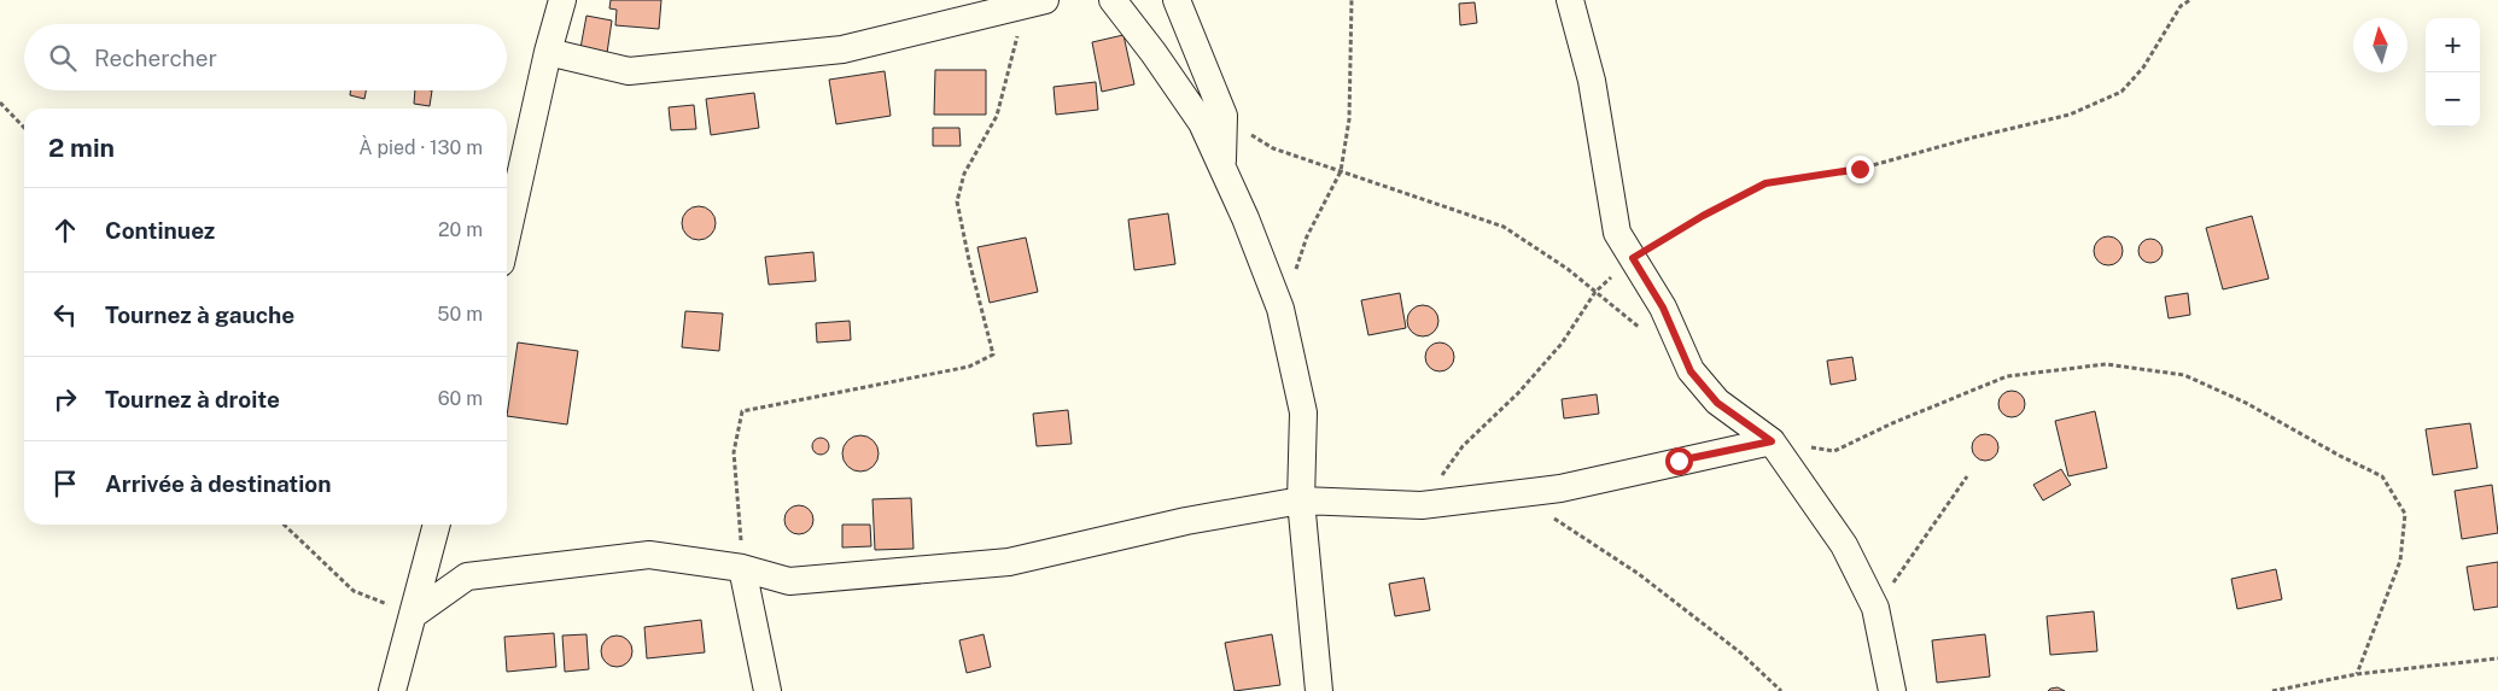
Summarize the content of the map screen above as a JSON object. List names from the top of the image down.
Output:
{
  "north": "top",
  "page": {
    "map_buttons": ["+", "−"],
    "search": "Rechercher",
    "heading": ["2 min", "À pied · 130 m"],
    "list": [
      ["Continuez", "20 m"],
      ["Tournez à gauche", "50 m"],
      ["Tournez à droite", "60 m"],
      "Arrivée à destination"
    ]
  }
}
